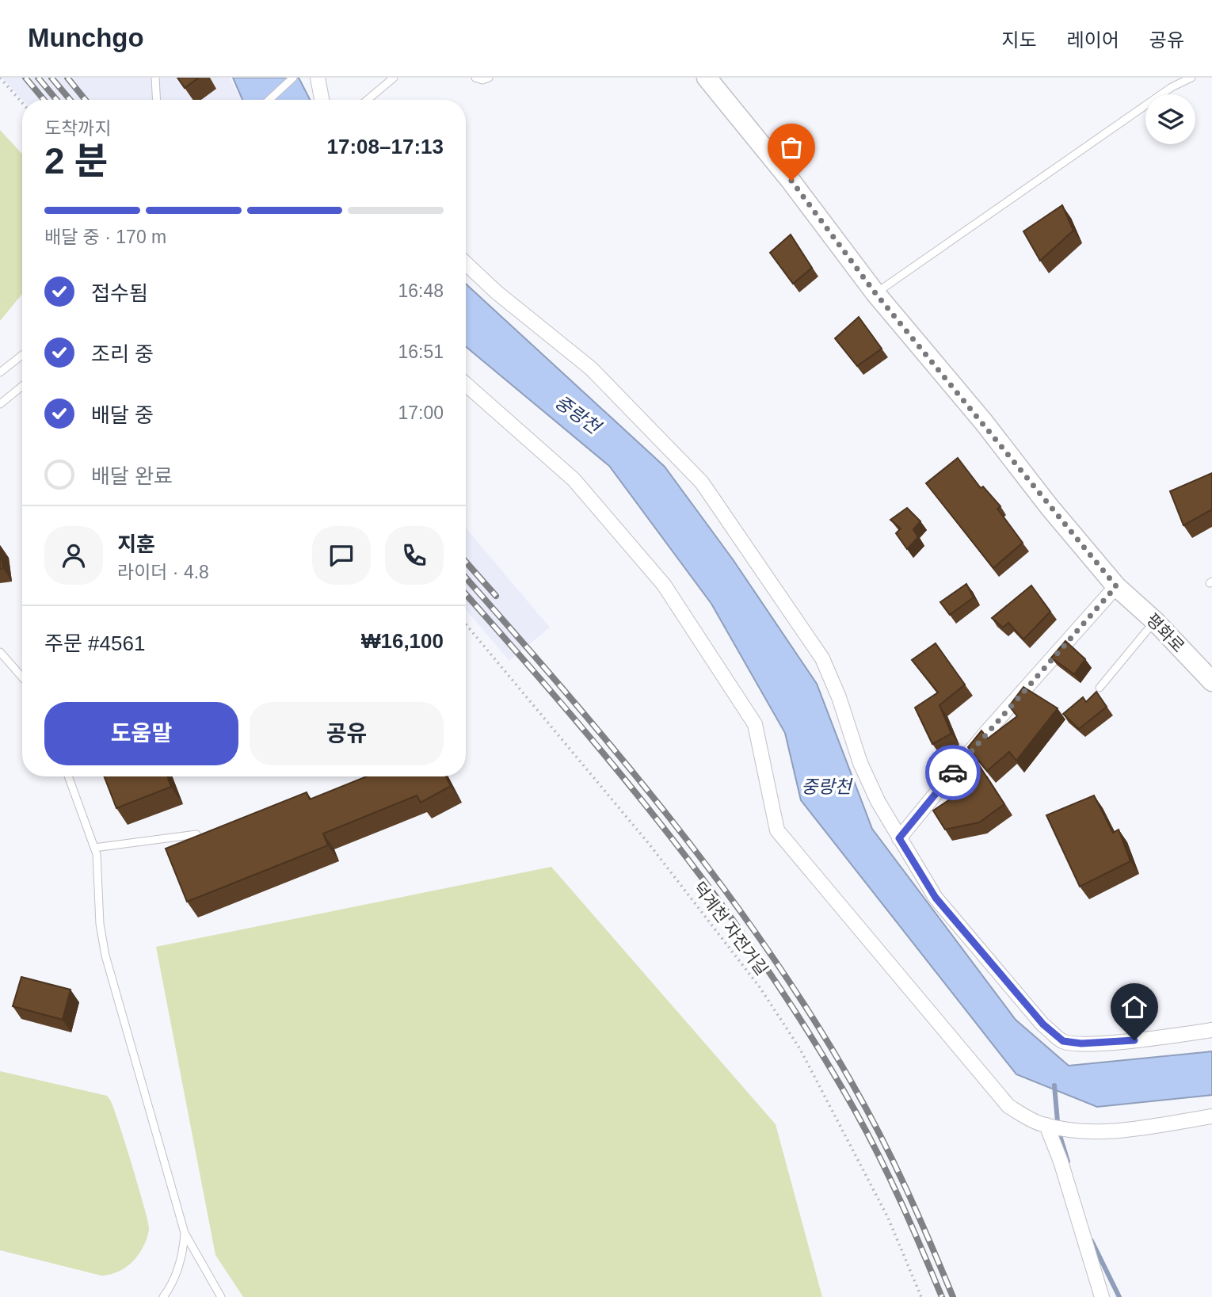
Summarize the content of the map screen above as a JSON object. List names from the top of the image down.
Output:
{
  "streets": {
    "main road": ["평화로"],
    "path": ["덕계천 자전거길"]
  },
  "water": ["중랑천"],
  "page": {
    "header": "Munchgo",
    "nav": ["지도", "레이어", "공유"],
    "heading": ["2 분", "도착까지", "17:08–17:13"],
    "panel": [
      "지훈",
      "라이더 · 4.8",
      "주문 #4561",
      "₩16,100"
    ],
    "bar": "배달 중 · 170 m",
    "list": [
      ["접수됨", "16:48"],
      ["조리 중", "16:51"],
      ["배달 중", "17:00"],
      "배달 완료"
    ],
    "buttons": ["도움말", "공유"]
  }
}
